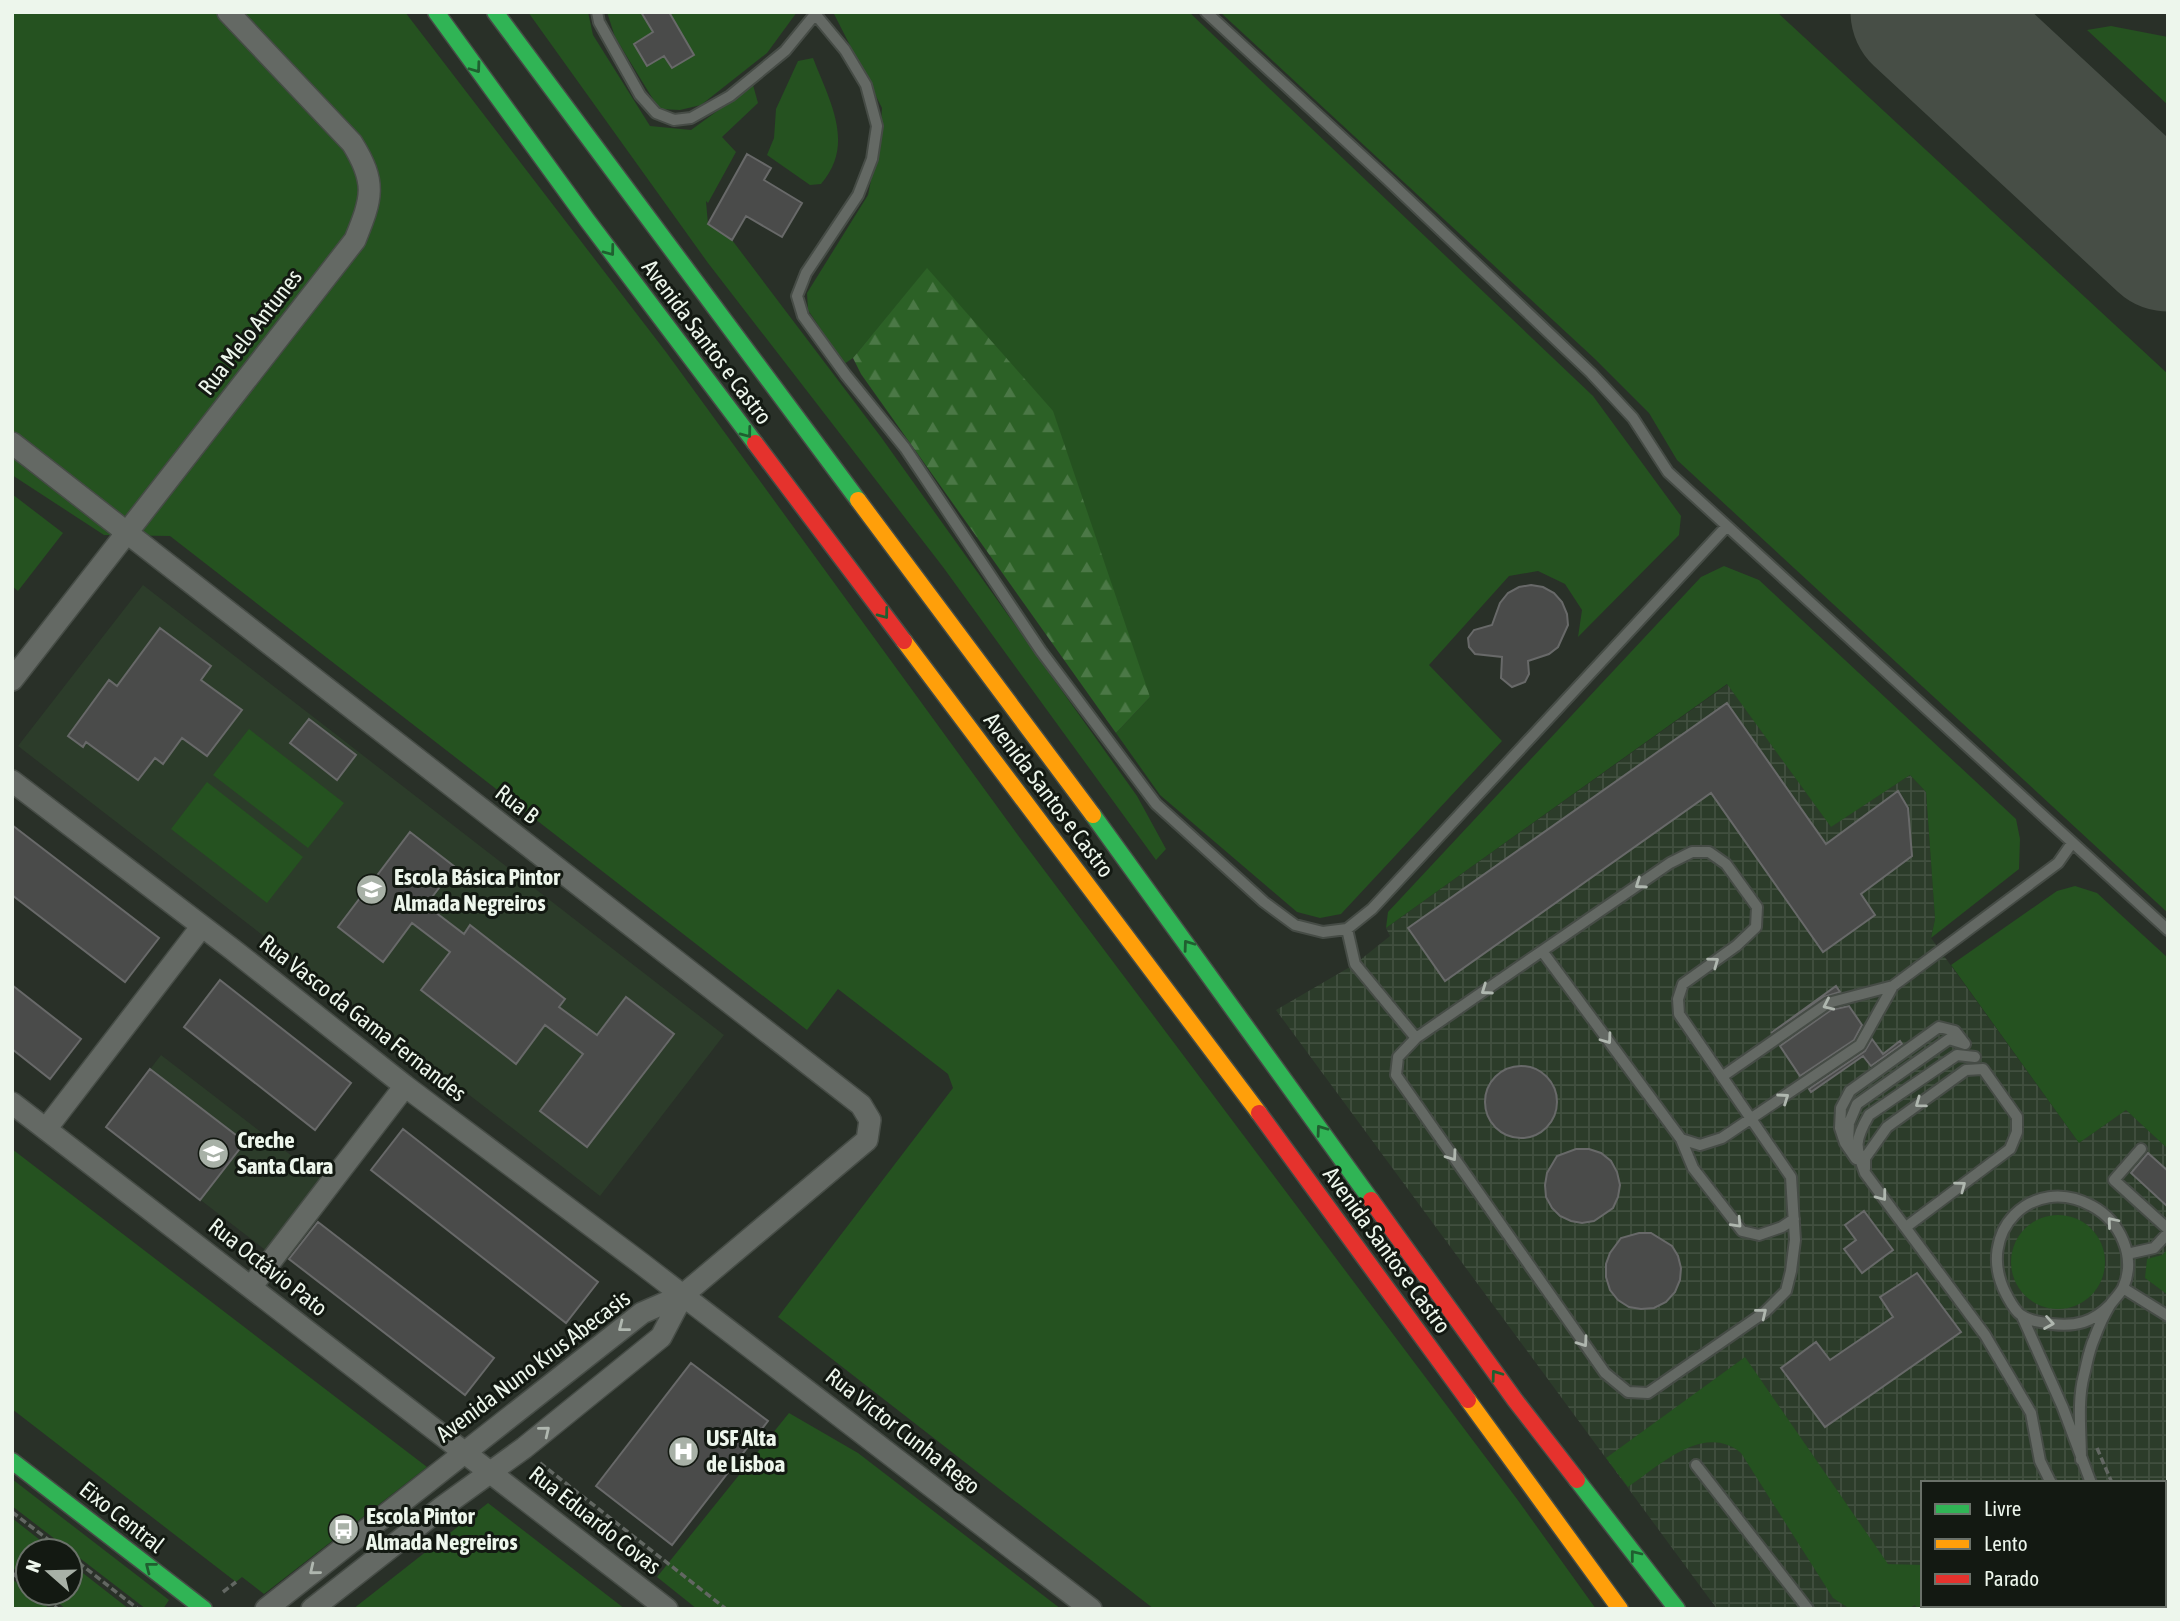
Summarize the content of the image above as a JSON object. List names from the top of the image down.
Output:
{
  "streets": {
    "main road": ["Avenida Santos e Castro", "Eixo Central"],
    "street": [
      "Rua Melo Antunes",
      "Rua B",
      "Rua Vasco da Gama Fernandes",
      "Rua Octávio Pato",
      "Avenida Nuno Krus Abecasis",
      "Rua Victor Cunha Rego",
      "Rua Eduardo Covas"
    ]
  },
  "crossings": [
    ["Rua Melo Antunes", "Rua B"],
    ["Rua B", "Rua Vasco da Gama Fernandes"],
    ["Rua B", "Avenida Nuno Krus Abecasis"],
    ["Rua B", "Rua Victor Cunha Rego"],
    ["Rua Vasco da Gama Fernandes", "Avenida Nuno Krus Abecasis"],
    ["Rua Vasco da Gama Fernandes", "Rua Victor Cunha Rego"],
    ["Rua Octávio Pato", "Avenida Nuno Krus Abecasis"],
    ["Rua Octávio Pato", "Rua Eduardo Covas"],
    ["Avenida Nuno Krus Abecasis", "Rua Victor Cunha Rego"]
  ],
  "one_way": ["Eixo Central"],
  "places": {
    "school or university": ["Escola Básica Pintor Almada Negreiros", "Creche Santa Clara"],
    "hospital": ["USF Alta de Lisboa"],
    "bus stop": ["Escola Pintor Almada Negreiros"]
  },
  "legend": ["Livre", "Lento", "Parado"],
  "north": "left"
}
